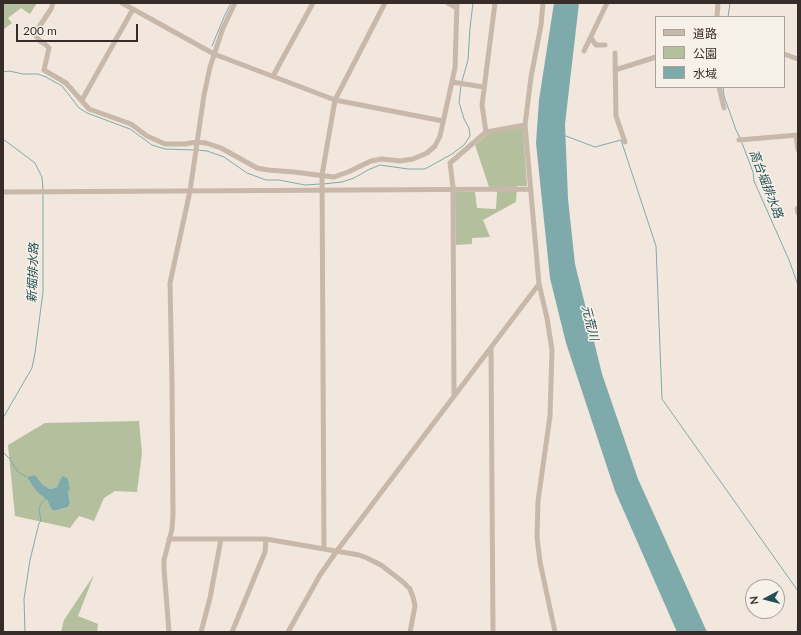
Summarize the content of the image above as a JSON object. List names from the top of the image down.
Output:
{
  "water": ["高台堀排水路", "新堀排水路", "元荒川"],
  "legend": ["道路", "公園", "水域"],
  "scale_bar": "200 m",
  "north": "left"
}
